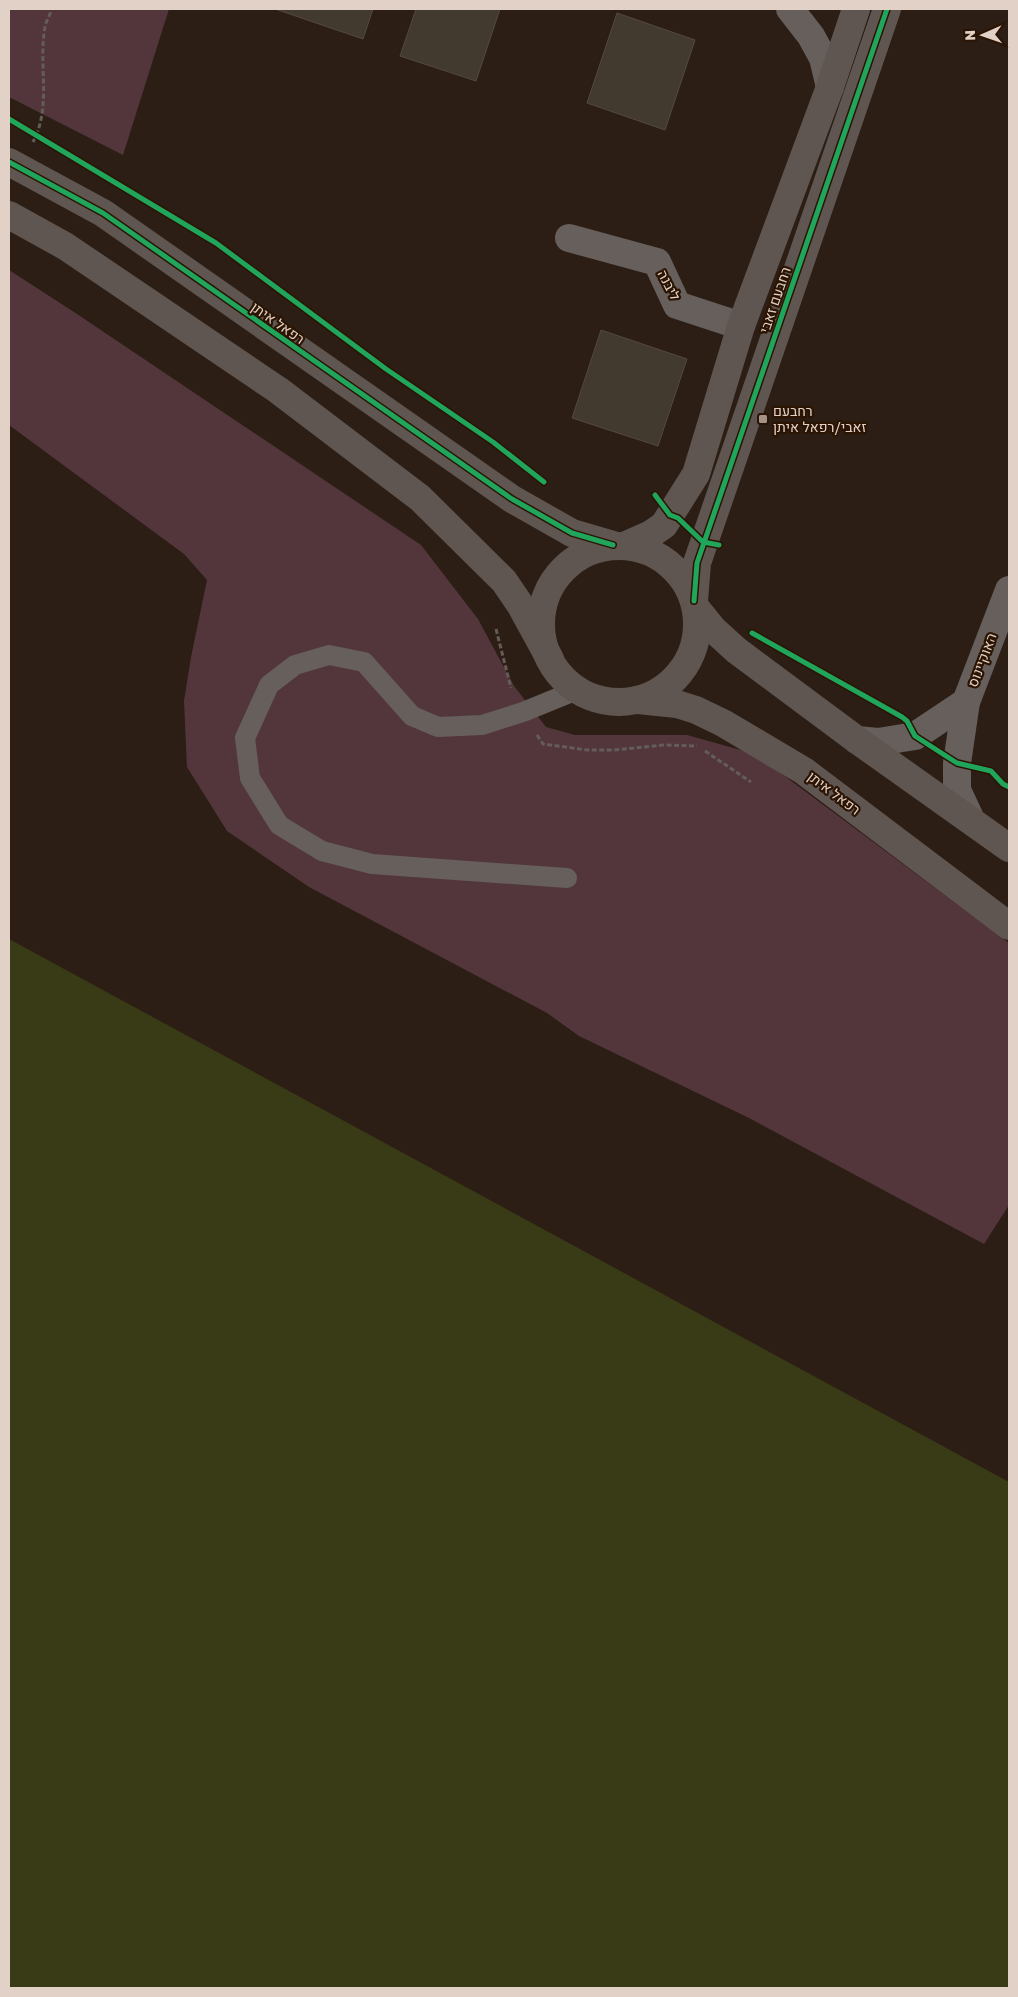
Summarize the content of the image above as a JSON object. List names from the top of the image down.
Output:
{
  "streets": {
    "street": [
      "ליבנה",
      "רחבעם זאבי",
      "רפאל איתן",
      "האוקיינוס"
    ]
  },
  "crossings": [
    ["ליבנה", "רחבעם זאבי"],
    ["רחבעם זאבי", "רפאל איתן"]
  ],
  "places": {
    "transit": ["רחבעם זאבי/רפאל איתן"]
  },
  "north": "left"
}
